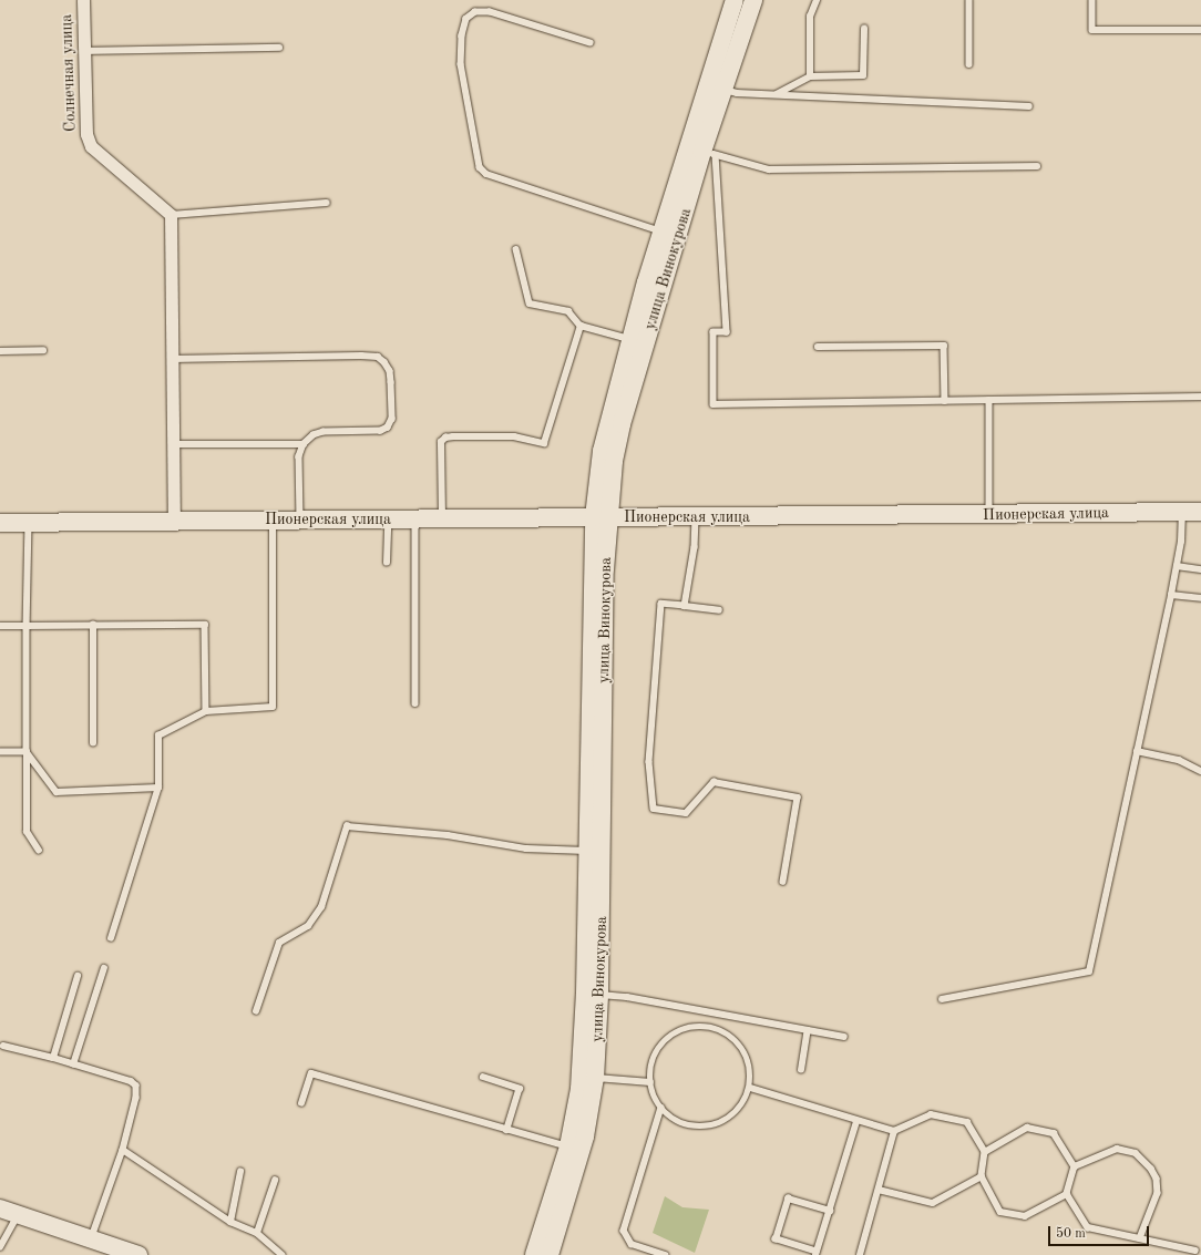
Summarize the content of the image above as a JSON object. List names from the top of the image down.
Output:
{
  "streets": {
    "main road": ["улица Винокурова", "Пионерская улица"],
    "street": ["Солнечная улица"]
  },
  "crossings": [
    ["улица Винокурова", "Пионерская улица"]
  ],
  "scale_bar": "50 m"
}
